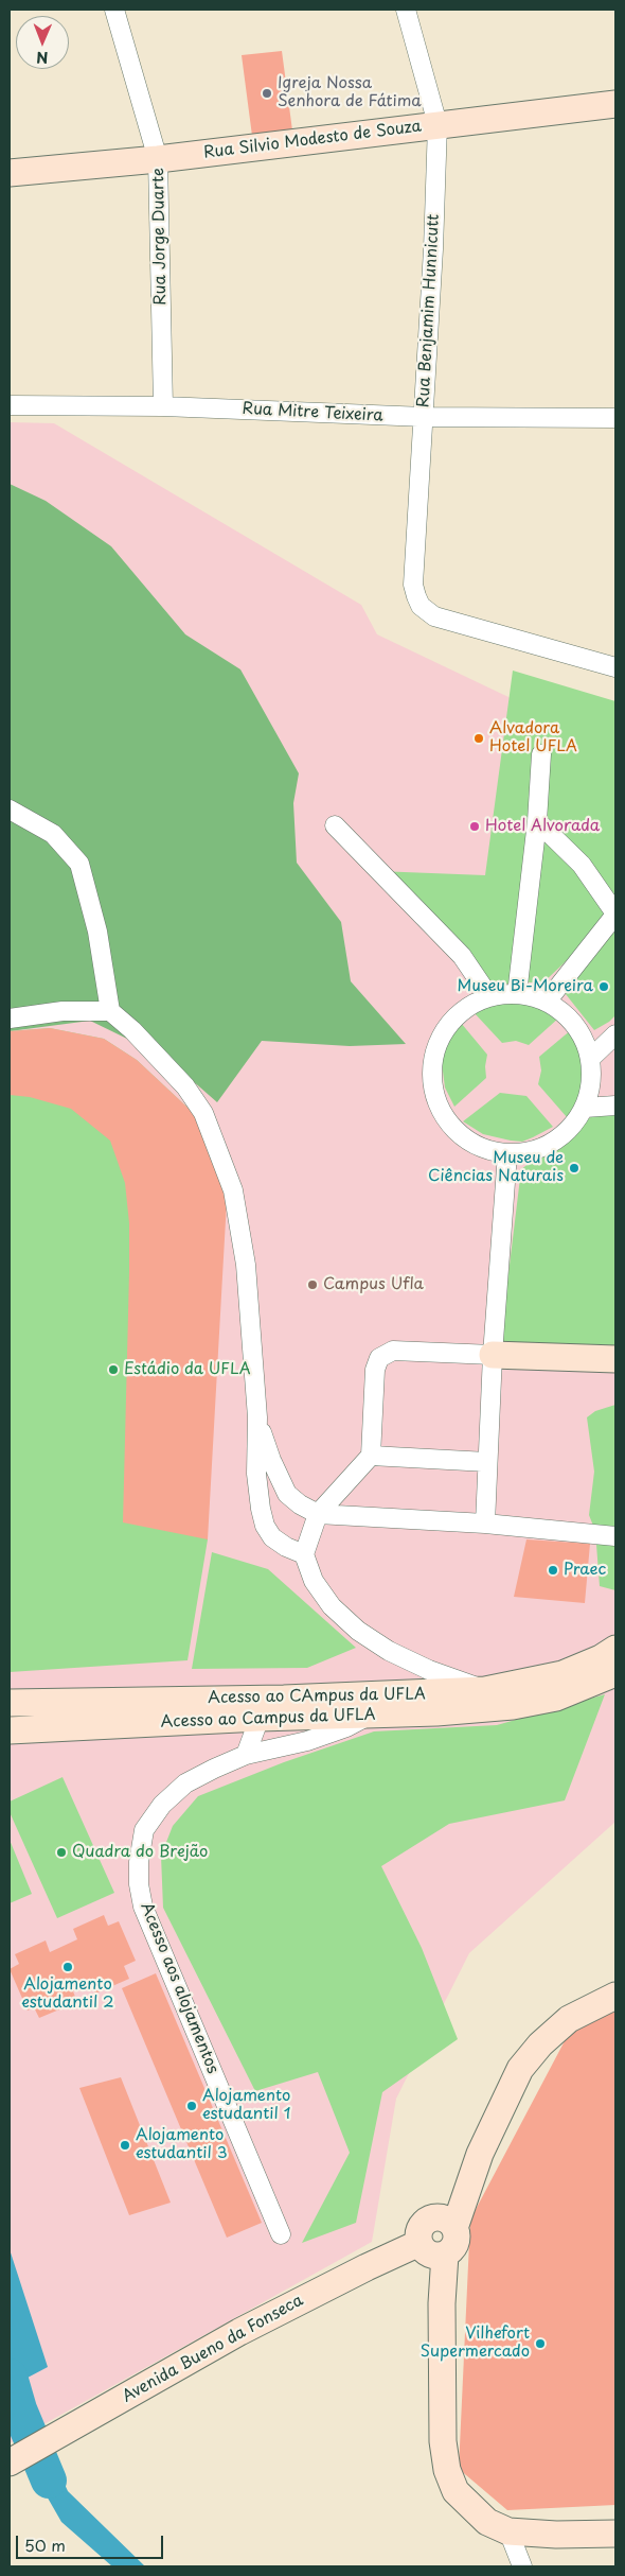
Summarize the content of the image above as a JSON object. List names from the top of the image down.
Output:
{
  "streets": {
    "street": [
      "Rua Silvio Modesto de Souza",
      "Rua Jorge Duarte",
      "Rua Benjamim Hunnicutt",
      "Rua Mitre Teixeira",
      "Acesso ao CAmpus da UFLA",
      "Acesso ao Campus da UFLA",
      "Acesso aos alojamentos",
      "Avenida Bueno da Fonseca"
    ]
  },
  "crossings": [
    ["Rua Silvio Modesto de Souza", "Rua Jorge Duarte"],
    ["Rua Silvio Modesto de Souza", "Rua Benjamim Hunnicutt"],
    ["Rua Jorge Duarte", "Rua Mitre Teixeira"],
    ["Rua Benjamim Hunnicutt", "Rua Mitre Teixeira"],
    ["Acesso ao Campus da UFLA", "Acesso aos alojamentos"]
  ],
  "places": [
    "Igreja Nossa Senhora de Fátima",
    "Alvadora Hotel UFLA",
    "Hotel Alvorada",
    "Museu Bi-Moreira",
    "Museu de Ciências Naturais",
    "Campus Ufla",
    "Estádio da UFLA",
    "Praec",
    "Quadra do Brejão",
    "Alojamento estudantil 2",
    "Alojamento estudantil 1",
    "Alojamento estudantil 3",
    "Vilhefort Supermercado"
  ],
  "scale_bar": "50 m",
  "north": "bottom"
}
